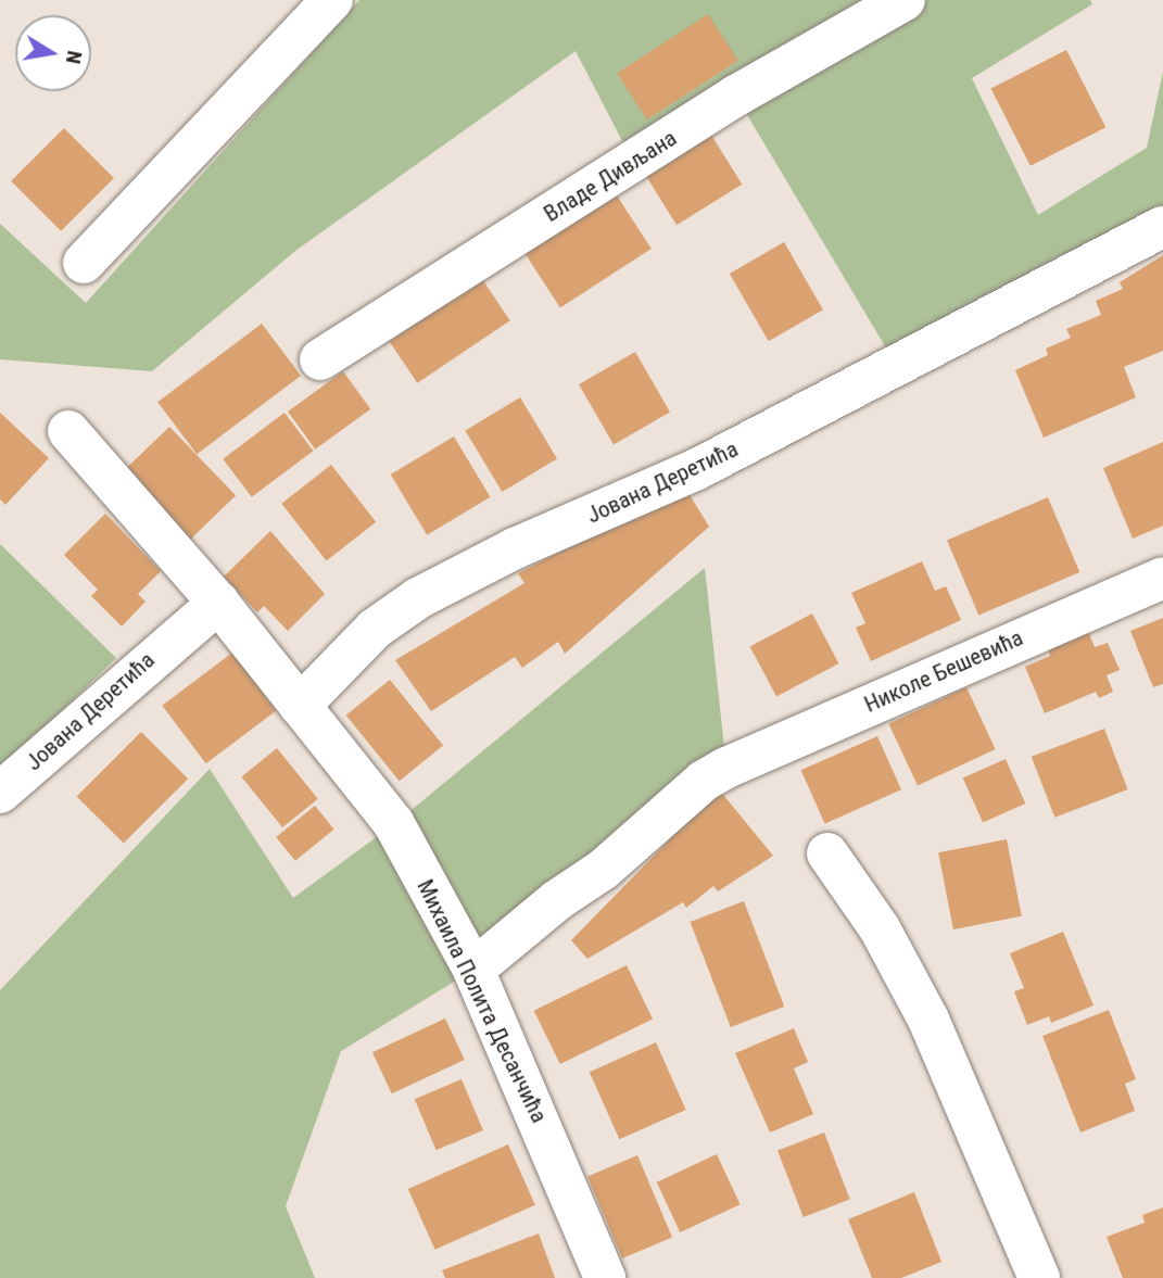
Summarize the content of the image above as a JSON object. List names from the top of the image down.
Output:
{
  "streets": {
    "street": [
      "Владе Дивљана",
      "Јована Деретића",
      "Николе Бешевића",
      "Михаила Полита Десанчића"
    ]
  },
  "crossings": [
    ["Јована Деретића", "Михаила Полита Десанчића"],
    ["Николе Бешевића", "Михаила Полита Десанчића"]
  ],
  "north": "right"
}
